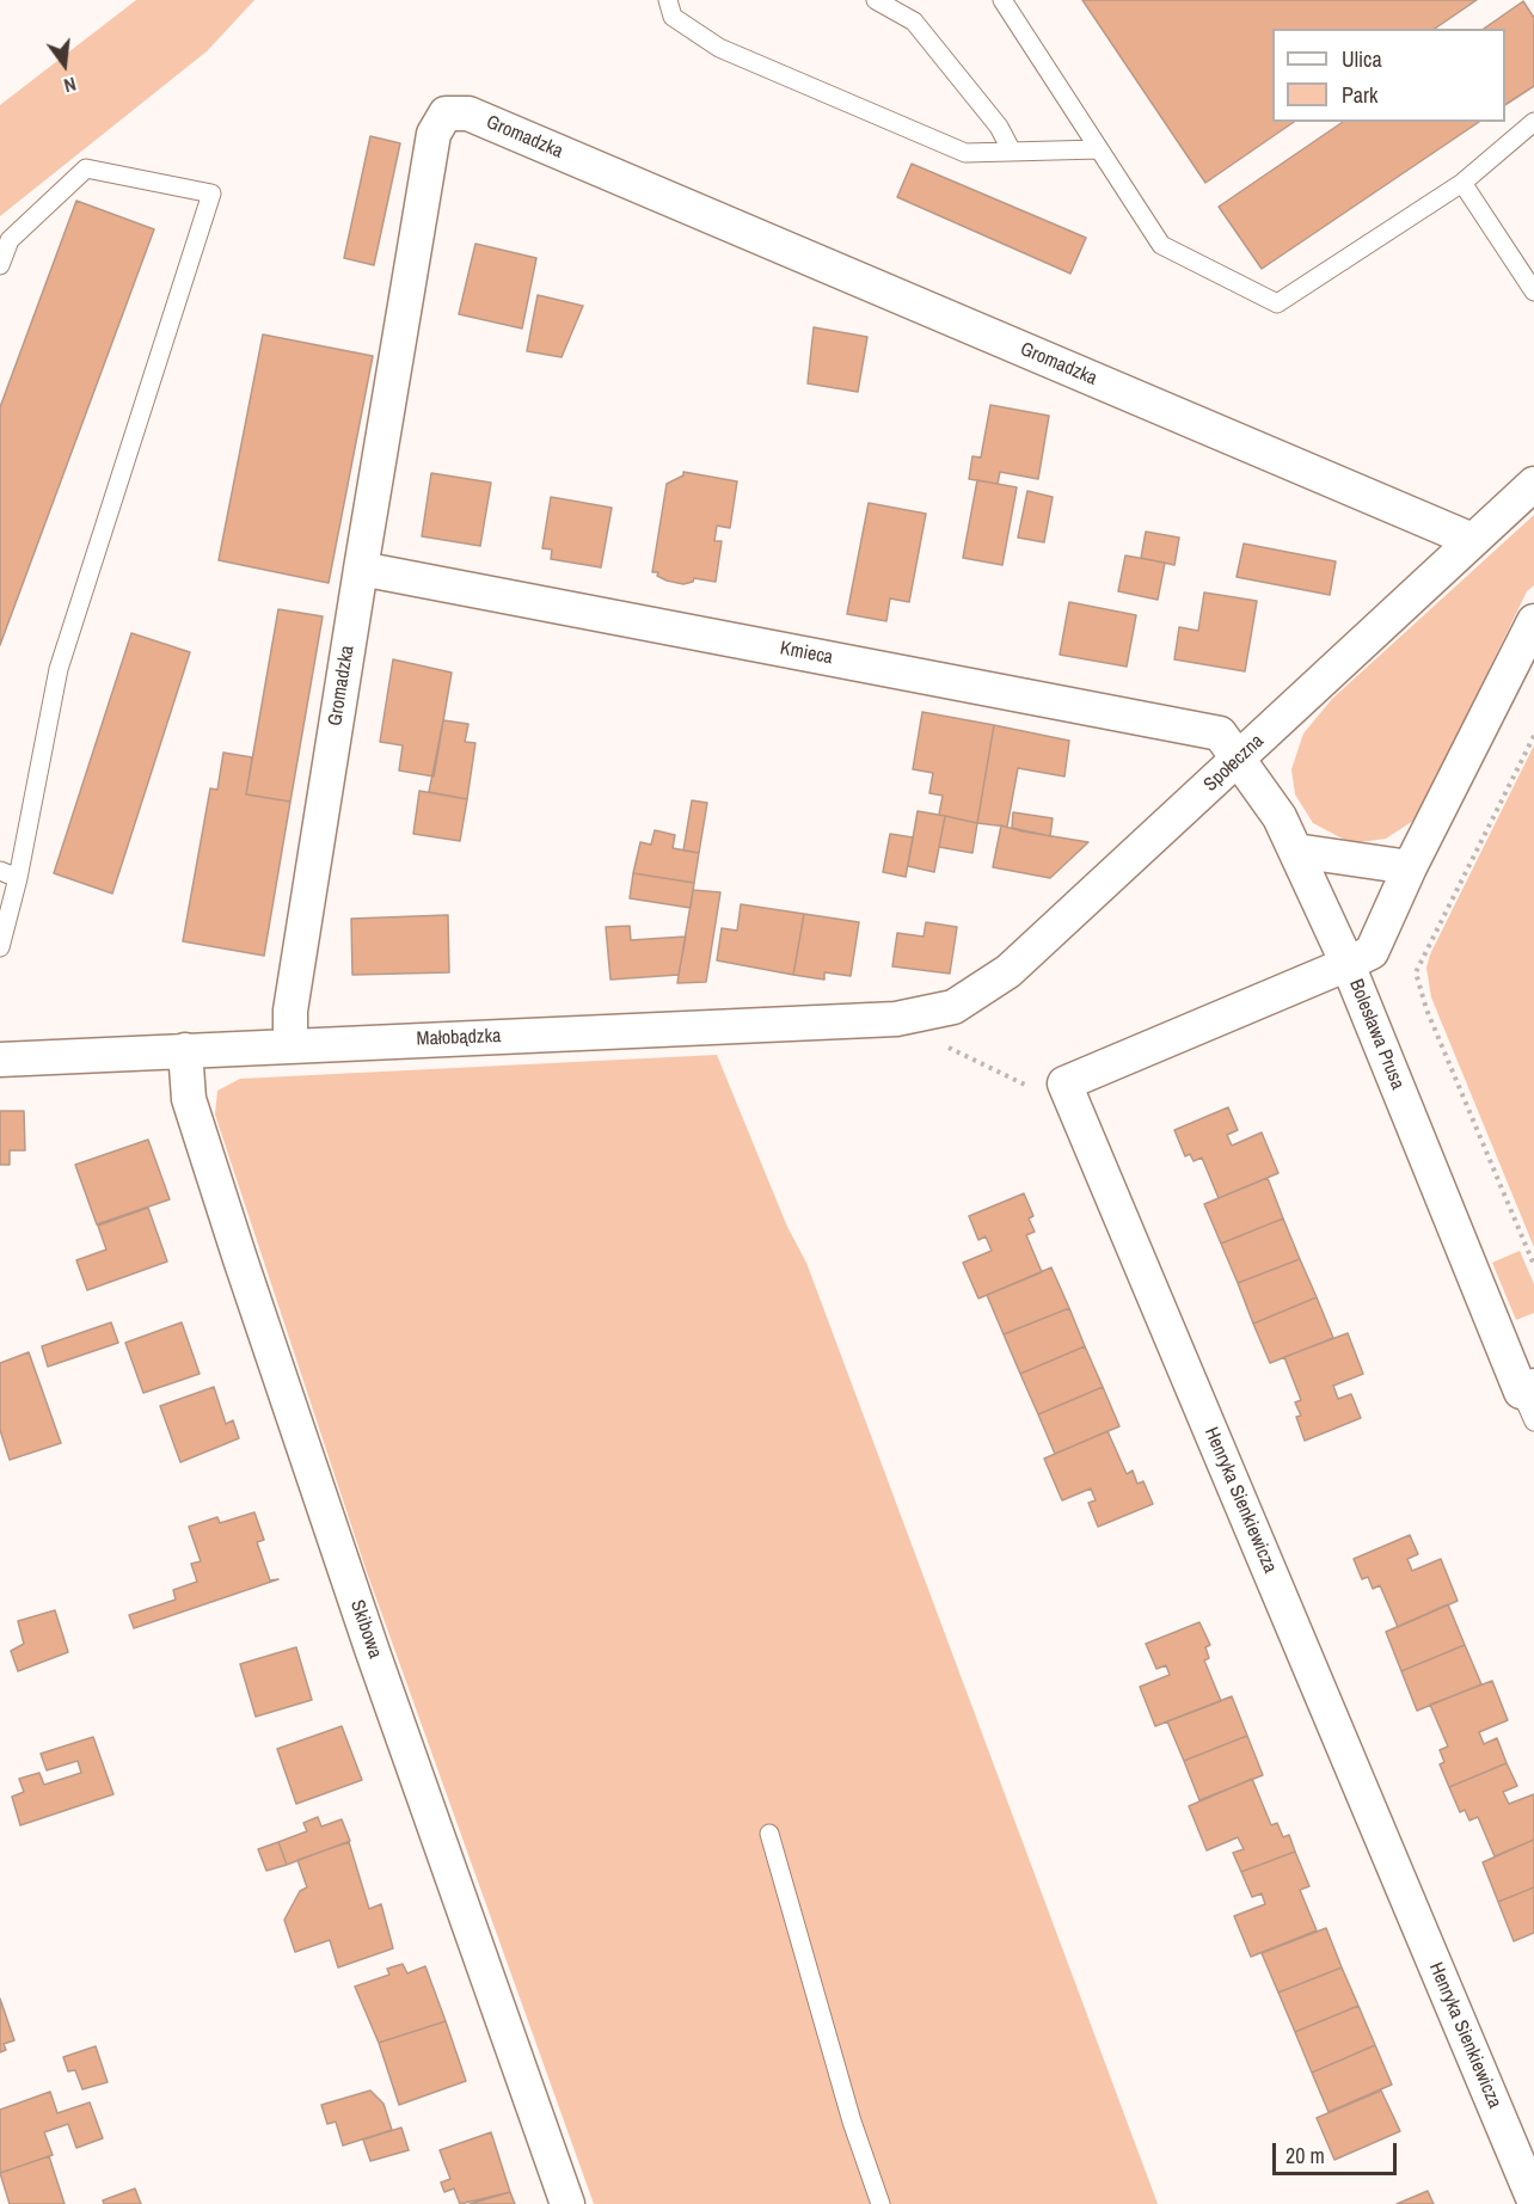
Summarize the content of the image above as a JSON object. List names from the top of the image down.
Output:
{
  "streets": {
    "street": [
      "Gromadzka",
      "Kmieca",
      "Społeczna",
      "Bolesława Prusa",
      "Małobądzka",
      "Henryka Sienkiewicza",
      "Skibowa"
    ]
  },
  "crossings": [
    ["Gromadzka", "Kmieca"],
    ["Gromadzka", "Społeczna"],
    ["Gromadzka", "Małobądzka"],
    ["Kmieca", "Społeczna"],
    ["Kmieca", "Bolesława Prusa"],
    ["Społeczna", "Małobądzka"],
    ["Małobądzka", "Skibowa"]
  ],
  "legend": ["Ulica", "Park"],
  "scale_bar": "20 m",
  "north": "bottom"
}
